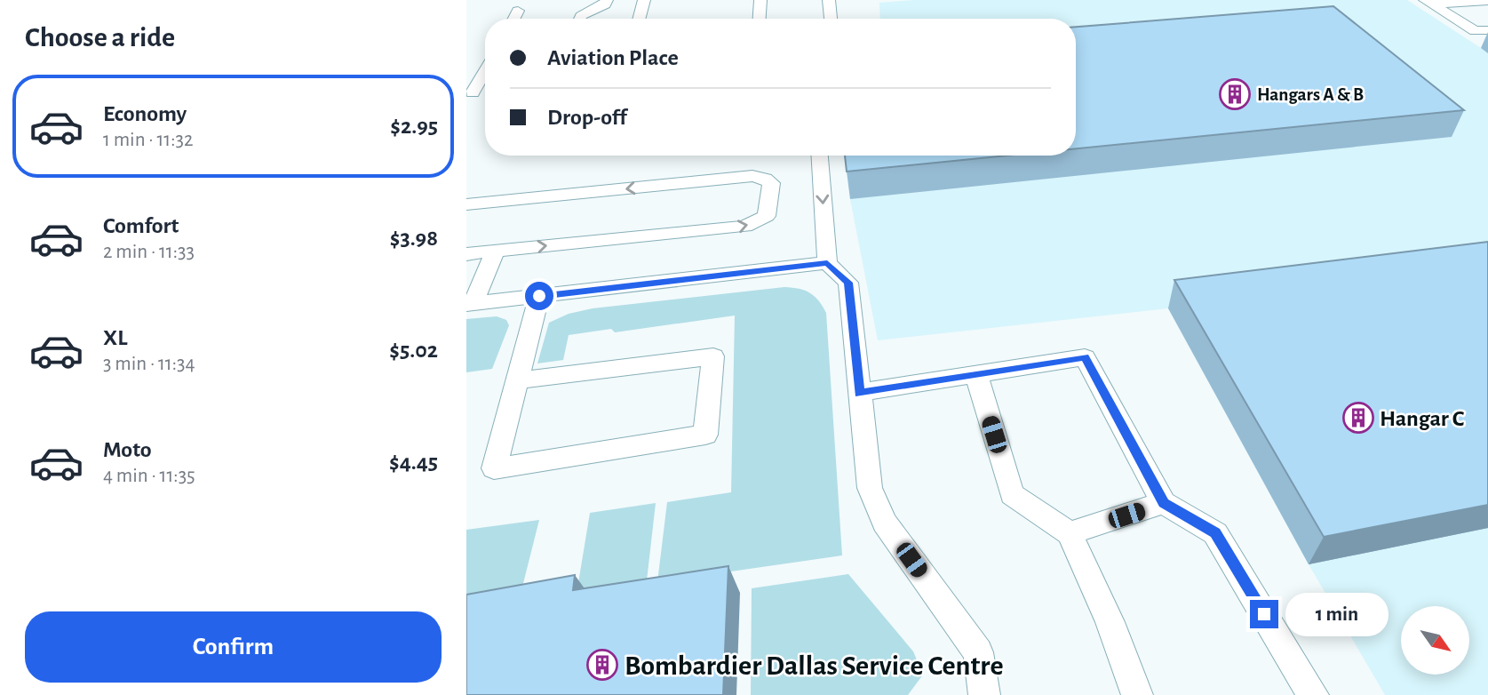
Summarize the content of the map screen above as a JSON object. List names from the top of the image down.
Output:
{
  "places": {
    "building": ["Hangars A & B", "Hangar C", "Bombardier Dallas Service Centre"]
  },
  "north": "bottom right",
  "page": {
    "heading": "Choose a ride",
    "banner": ["Aviation Place", "Drop-off"],
    "list": [
      {
        "name": "Economy",
        "note": "1 min · 11:32",
        "value": "$2.95"
      },
      {
        "name": "Comfort",
        "note": "2 min · 11:33",
        "value": "$3.98"
      },
      {
        "name": "XL",
        "note": "3 min · 11:34",
        "value": "$5.02"
      },
      {
        "name": "Moto",
        "note": "4 min · 11:35",
        "value": "$4.45"
      }
    ],
    "bubble": "1 min",
    "buttons": "Confirm"
  }
}
